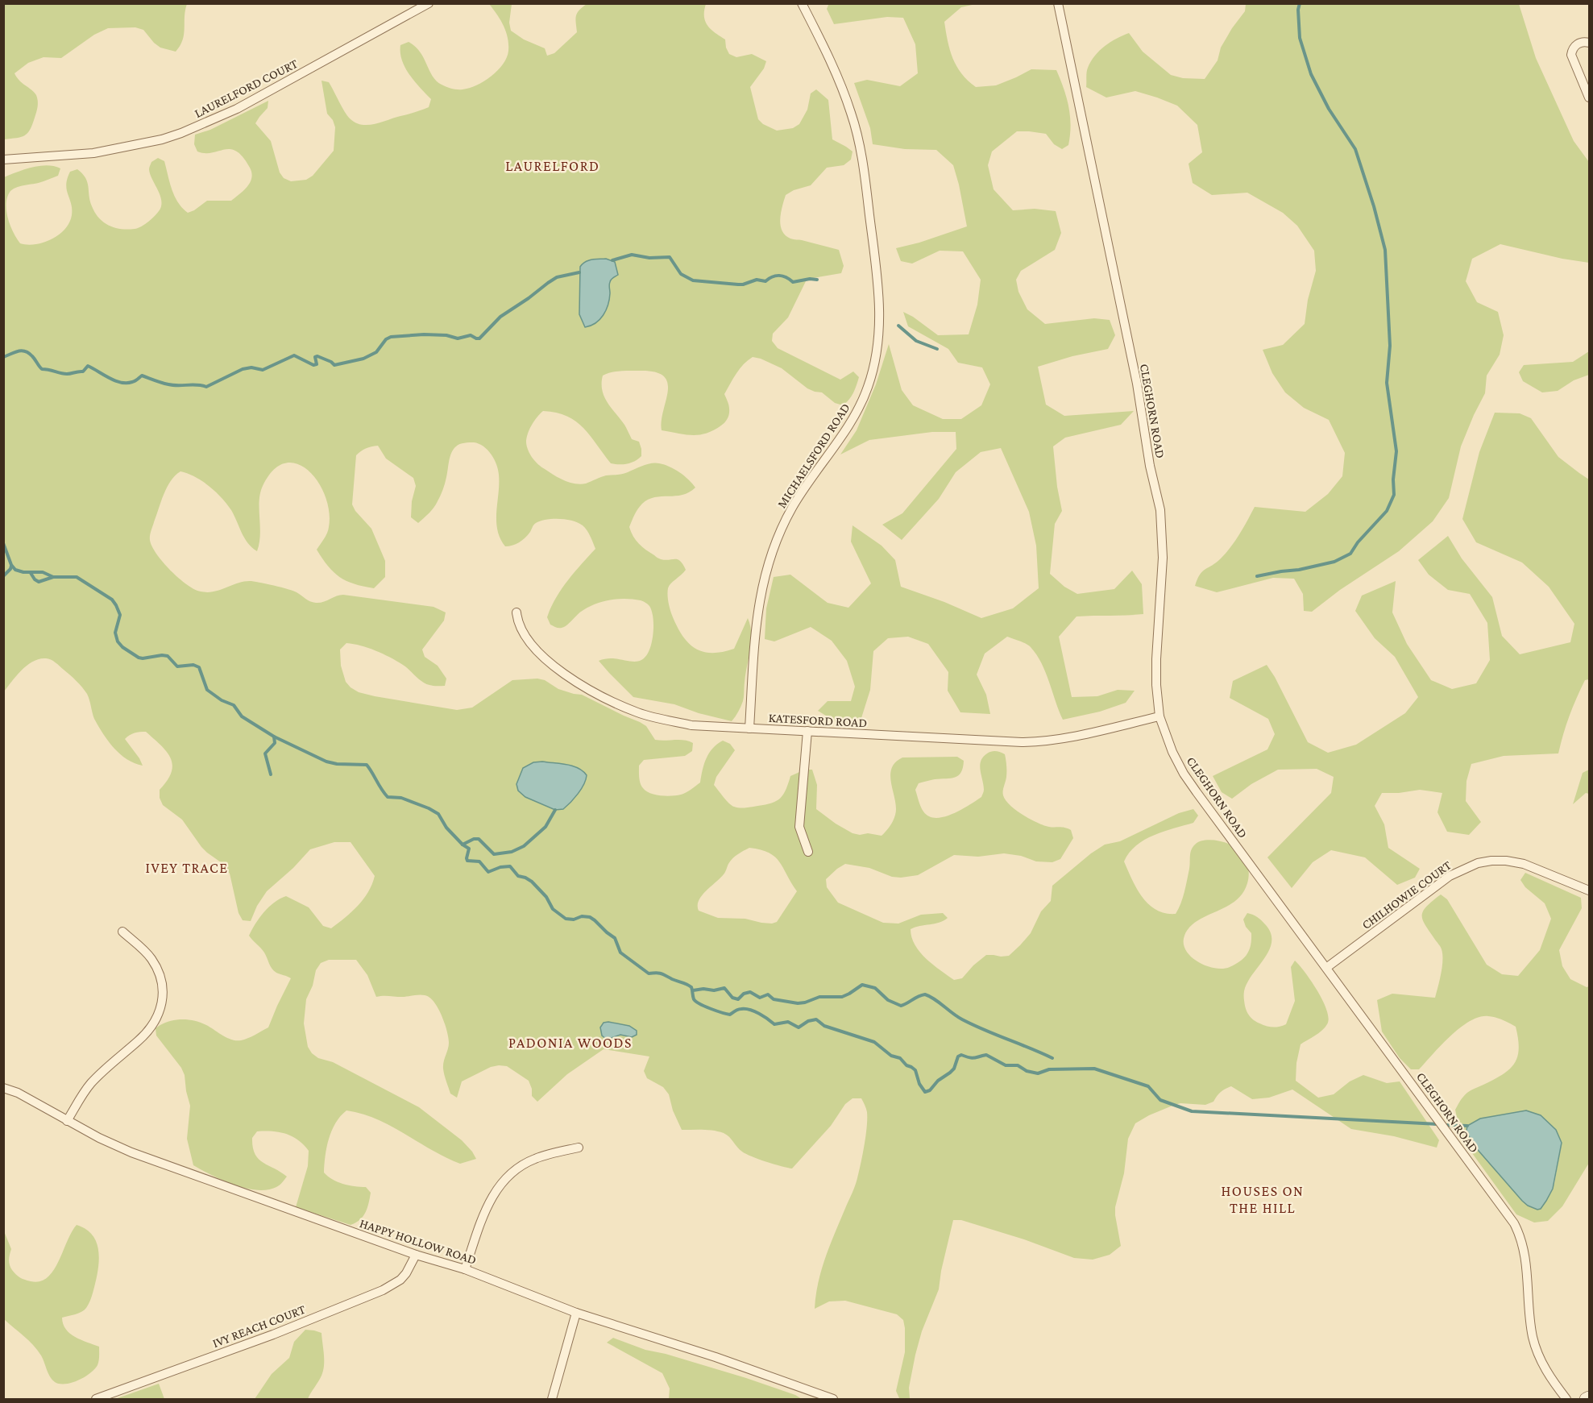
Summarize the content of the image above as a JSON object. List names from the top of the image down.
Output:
{
  "streets": {
    "street": [
      "LAURELFORD COURT",
      "CLEGHORN ROAD",
      "MICHAELSFORD ROAD",
      "KATESFORD ROAD",
      "CHILHOWIE COURT",
      "HAPPY HOLLOW ROAD",
      "IVY REACH COURT"
    ]
  },
  "crossings": [
    ["CLEGHORN ROAD", "KATESFORD ROAD"],
    ["CLEGHORN ROAD", "CHILHOWIE COURT"],
    ["MICHAELSFORD ROAD", "KATESFORD ROAD"],
    ["HAPPY HOLLOW ROAD", "IVY REACH COURT"]
  ],
  "districts": [
    "LAURELFORD",
    "IVEY TRACE",
    "PADONIA WOODS",
    "HOUSES ON THE HILL"
  ]
}
